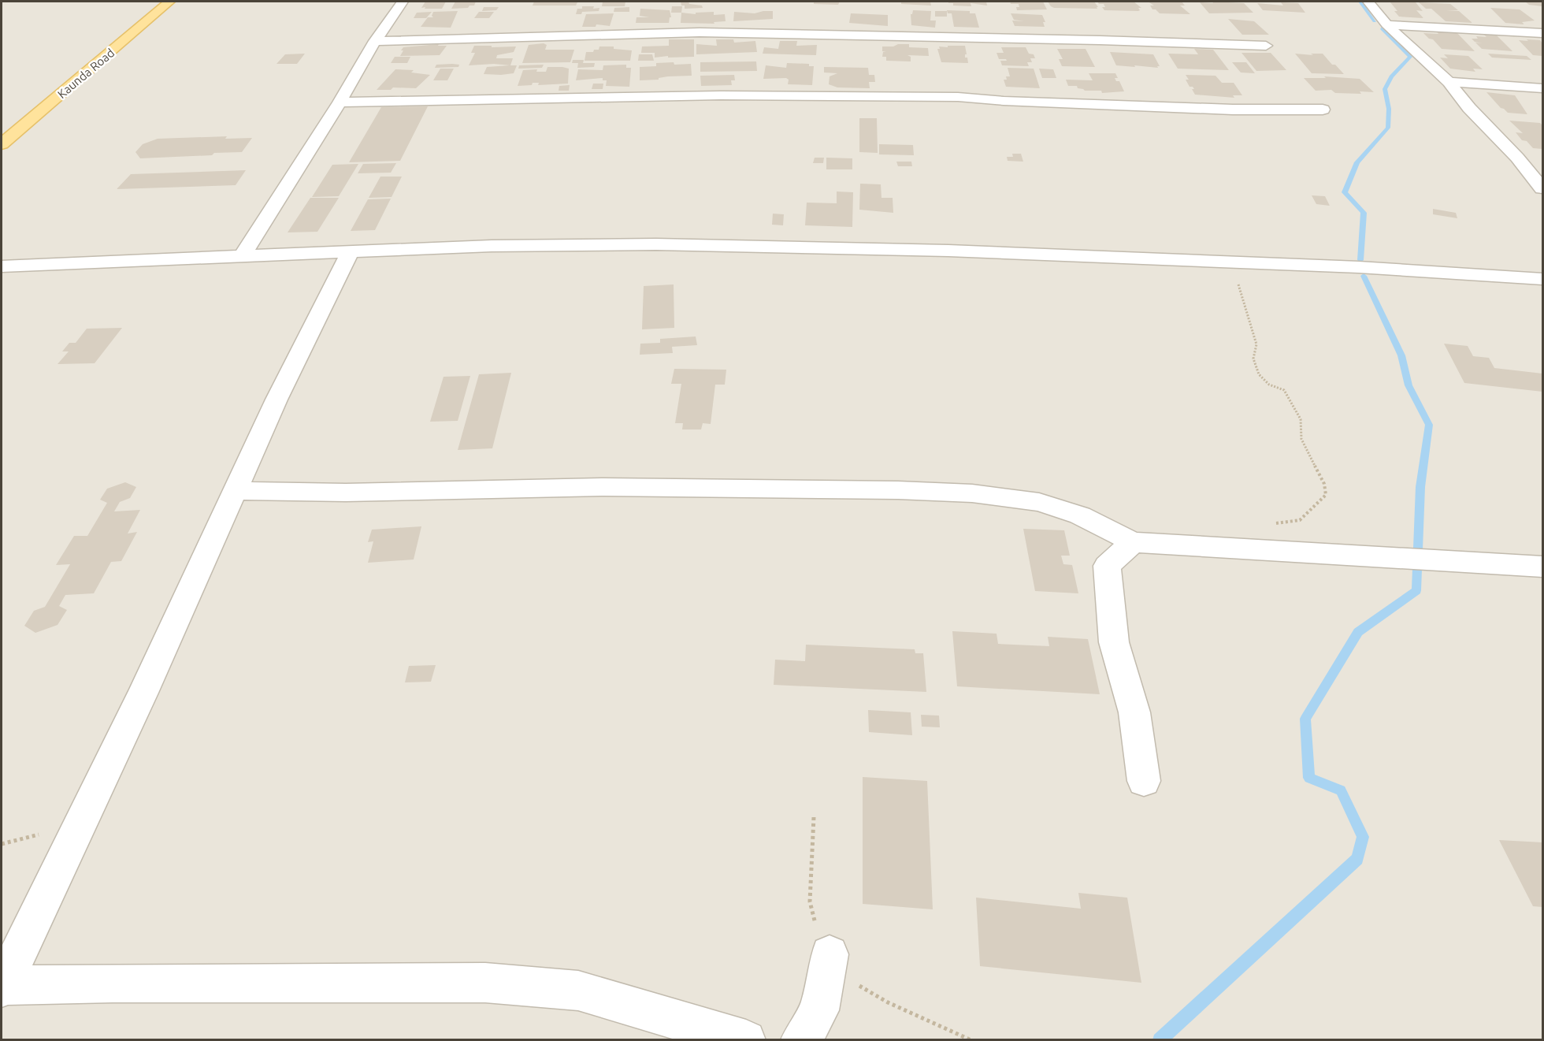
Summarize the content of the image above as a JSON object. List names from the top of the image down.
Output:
{
  "streets": {
    "main road": ["Kaunda Road"]
  }
}
